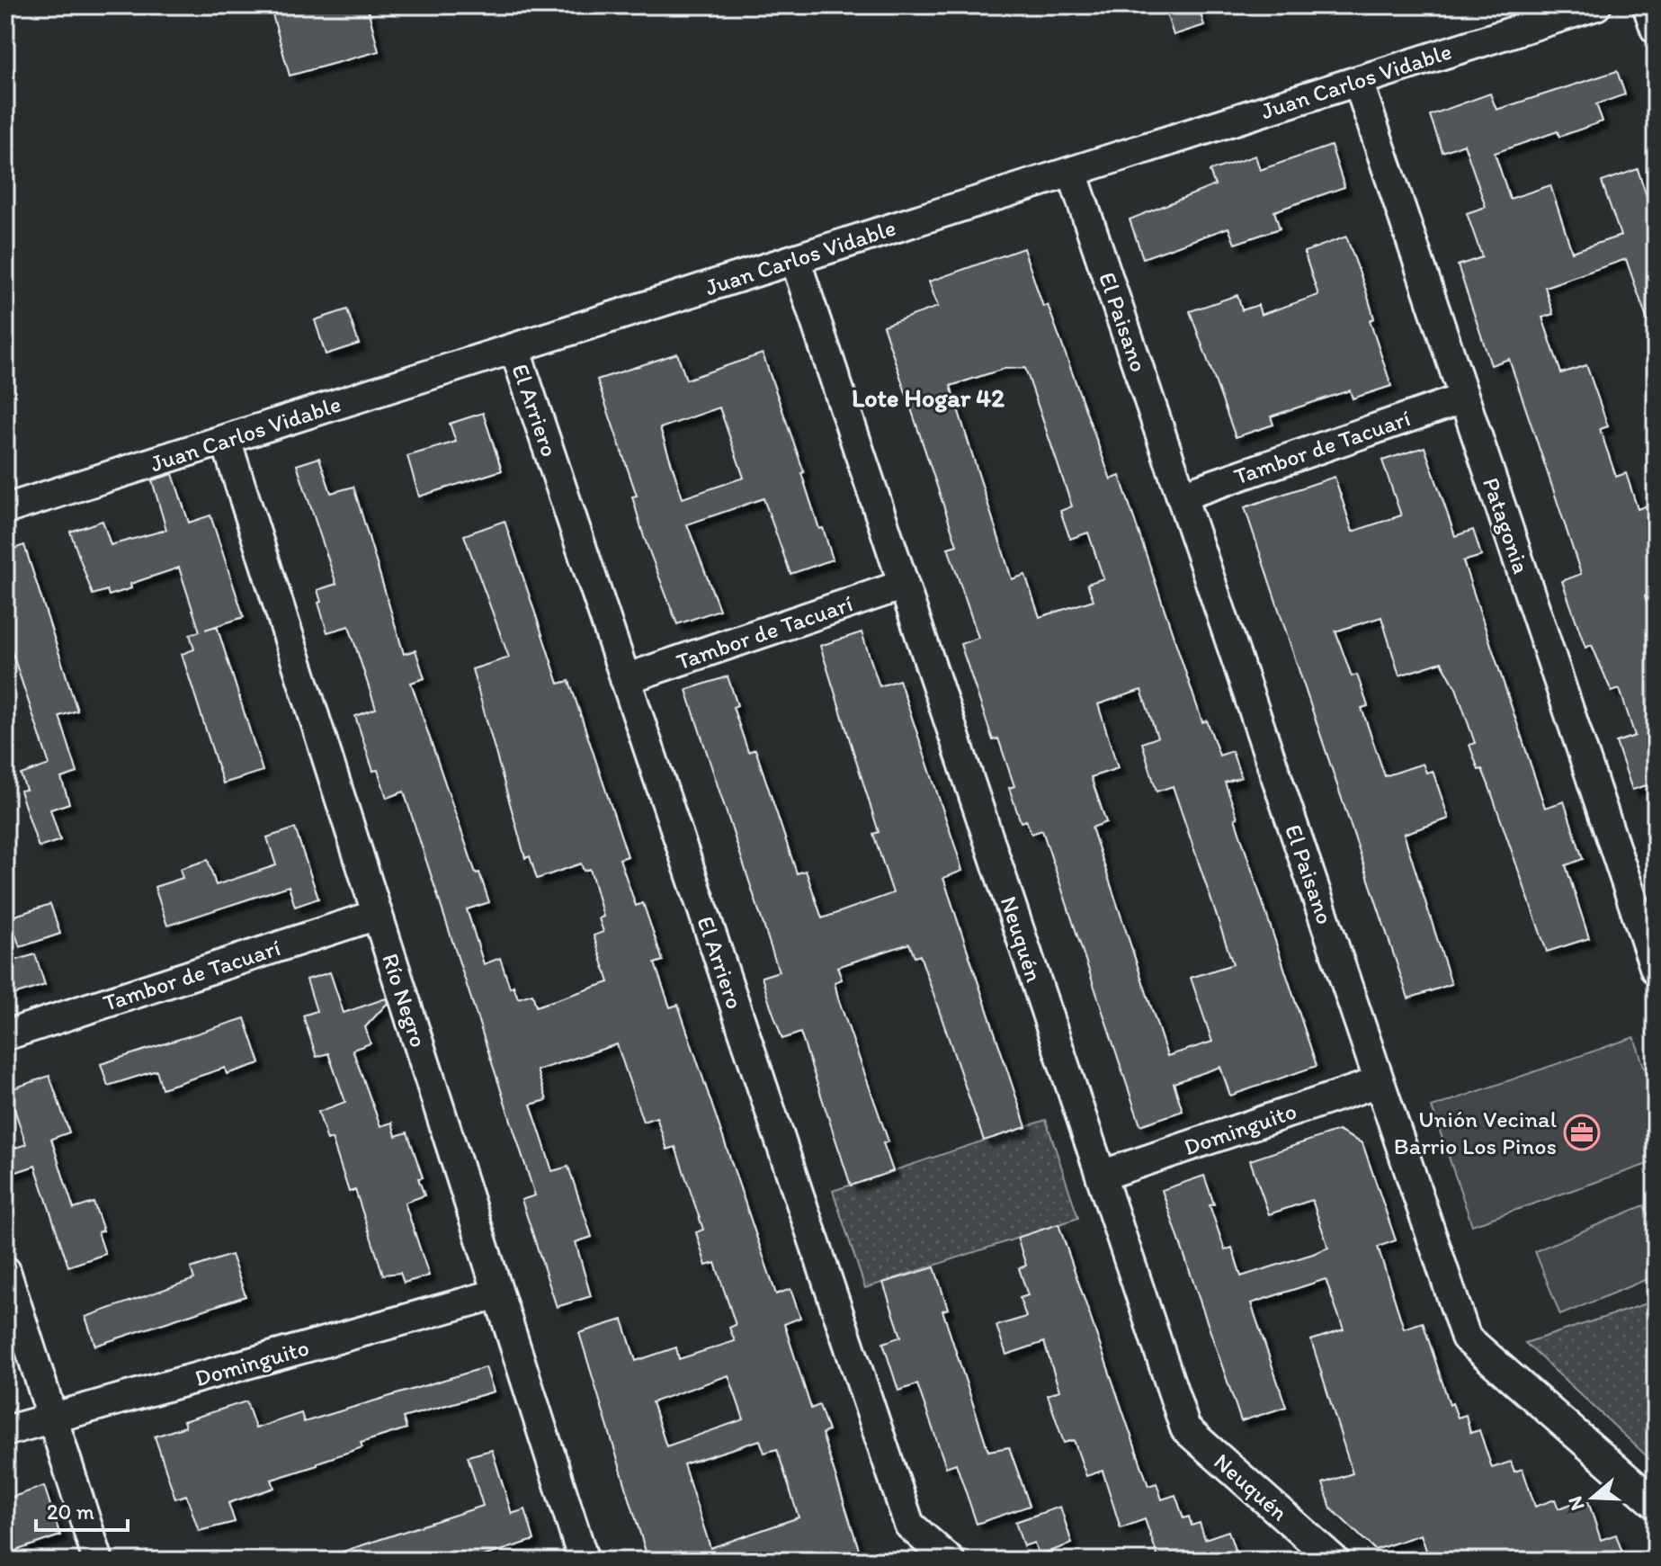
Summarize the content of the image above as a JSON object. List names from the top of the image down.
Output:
{
  "streets": {
    "street": [
      "Juan Carlos Vidable",
      "El Paisano",
      "El Arriero",
      "Tambor de Tacuarí",
      "Patagonia",
      "Neuquén",
      "Río Negro",
      "Dominguito"
    ]
  },
  "crossings": [
    ["Juan Carlos Vidable", "El Paisano"],
    ["Juan Carlos Vidable", "El Arriero"],
    ["Juan Carlos Vidable", "Patagonia"],
    ["Juan Carlos Vidable", "Neuquén"],
    ["Juan Carlos Vidable", "Río Negro"],
    ["El Paisano", "Tambor de Tacuarí"],
    ["El Paisano", "Dominguito"],
    ["El Arriero", "Tambor de Tacuarí"],
    ["Tambor de Tacuarí", "Patagonia"],
    ["Tambor de Tacuarí", "Neuquén"],
    ["Tambor de Tacuarí", "Río Negro"],
    ["Neuquén", "Dominguito"],
    ["Río Negro", "Dominguito"]
  ],
  "districts": ["Lote Hogar 42"],
  "places": {
    "office": ["Unión Vecinal Barrio Los Pinos"]
  },
  "scale_bar": "20 m",
  "north": "left"
}
